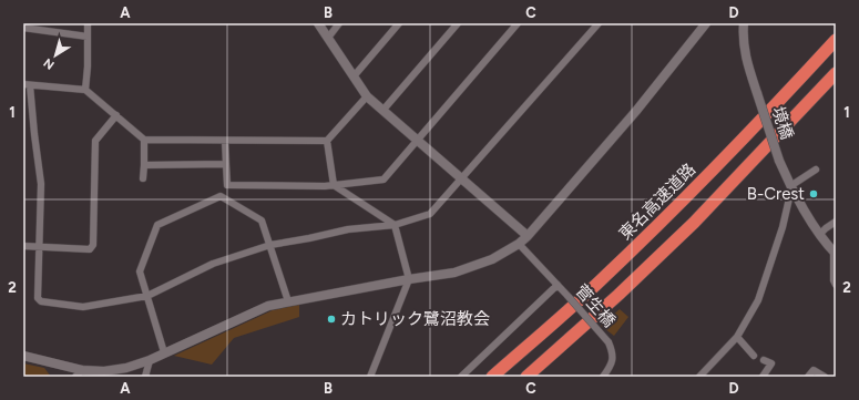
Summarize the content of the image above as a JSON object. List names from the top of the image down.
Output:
{
  "streets": {
    "highway": ["東名高速道路"],
    "street": ["境橋", "菅生橋"]
  },
  "places": ["B-Crest", "カトリック鷺沼教会"],
  "north": "bottom left",
  "grid": {
    "columns": [
      "A",
      "B",
      "C",
      "D"
    ],
    "rows": ["1", "2"]
  }
}
